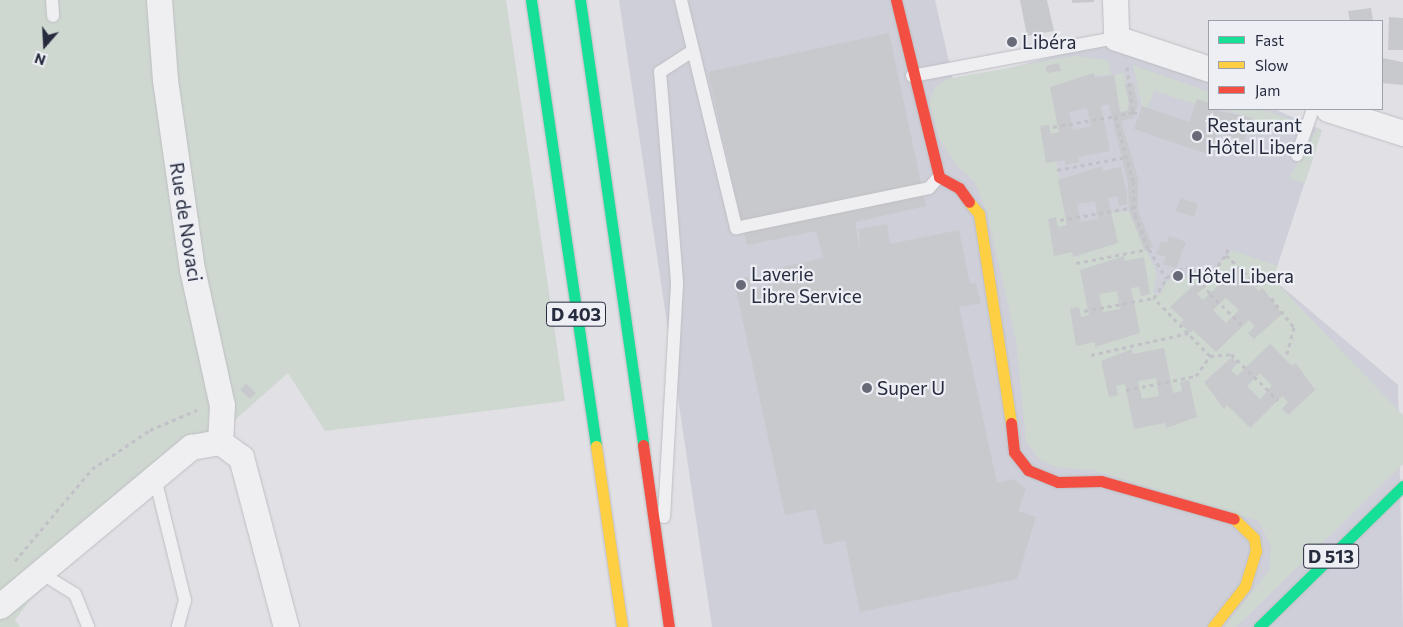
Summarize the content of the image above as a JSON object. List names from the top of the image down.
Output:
{
  "streets": {
    "main road": ["D 403", "D 513"],
    "street": ["Rue de Novaci"]
  },
  "places": [
    "Libéra",
    "Restaurant Hôtel Libera",
    "Hôtel Libera",
    "Laverie Libre Service",
    "Super U"
  ],
  "legend": ["Fast", "Slow", "Jam"],
  "north": "bottom"
}
